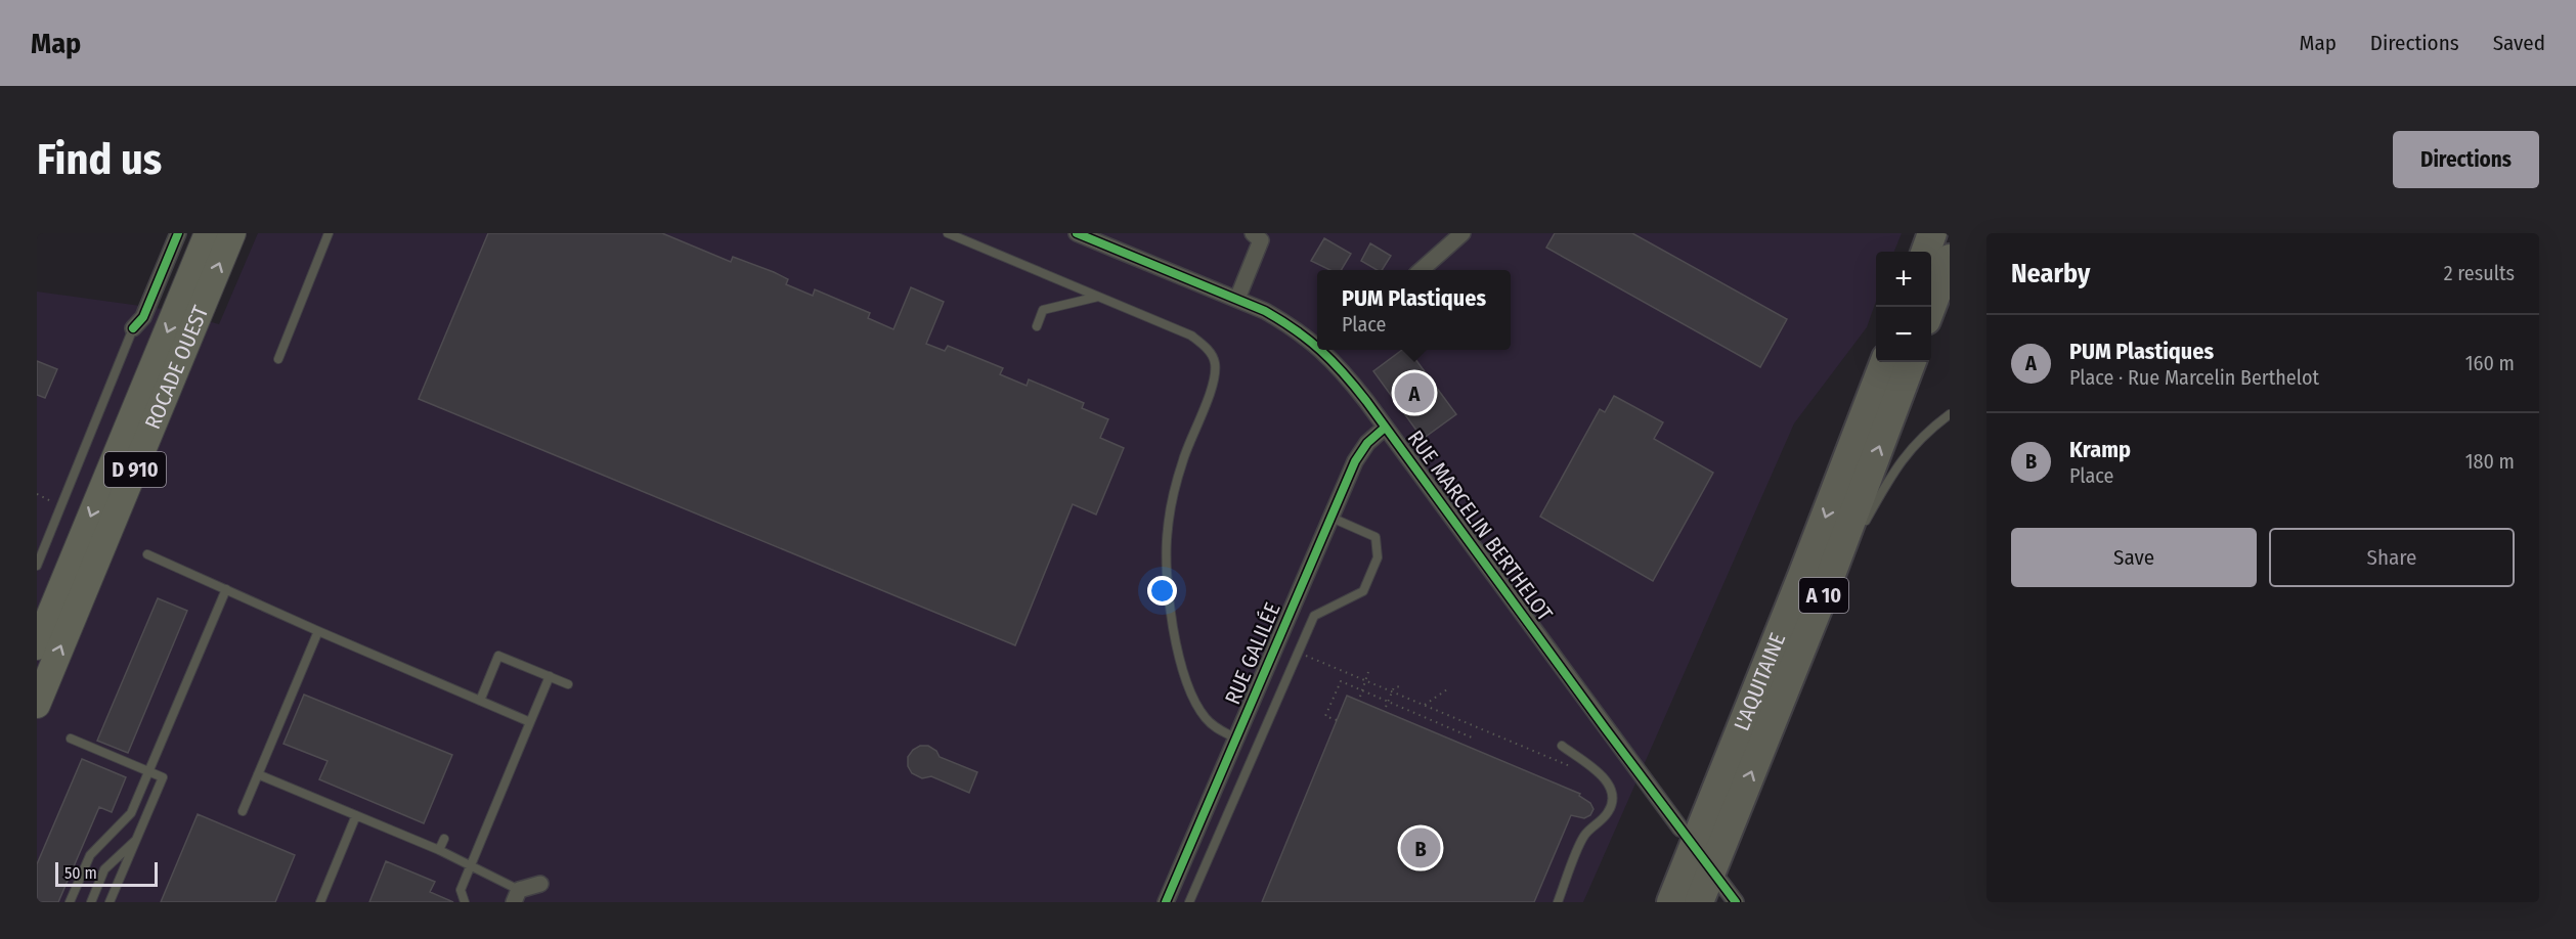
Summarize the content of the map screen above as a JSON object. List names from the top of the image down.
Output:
{
  "streets": {
    "highway": ["A 10", "L'AQUITAINE"],
    "main road": ["ROCADE OUEST", "D 910"],
    "street": ["RUE MARCELIN BERTHELOT", "RUE GALILÉE"]
  },
  "crossings": [
    ["RUE MARCELIN BERTHELOT", "RUE GALILÉE"]
  ],
  "scale_bar": "50 m",
  "page": {
    "header": "Map",
    "nav": ["Map", "Directions", "Saved"],
    "buttons": [
      "Directions",
      ["Save", "Share"]
    ],
    "title": "Find us",
    "heading": ["Nearby", "2 results"],
    "map_buttons": ["+", "−"],
    "popup": ["PUM Plastiques", "Place"],
    "list": [
      {
        "mark": "A",
        "name": "PUM Plastiques",
        "note": "Place · Rue Marcelin Berthelot",
        "value": "160 m"
      },
      {
        "mark": "B",
        "name": "Kramp",
        "note": "Place",
        "value": "180 m"
      }
    ],
    "pins": ["A", "B"],
    "scale": "50 m"
  }
}
